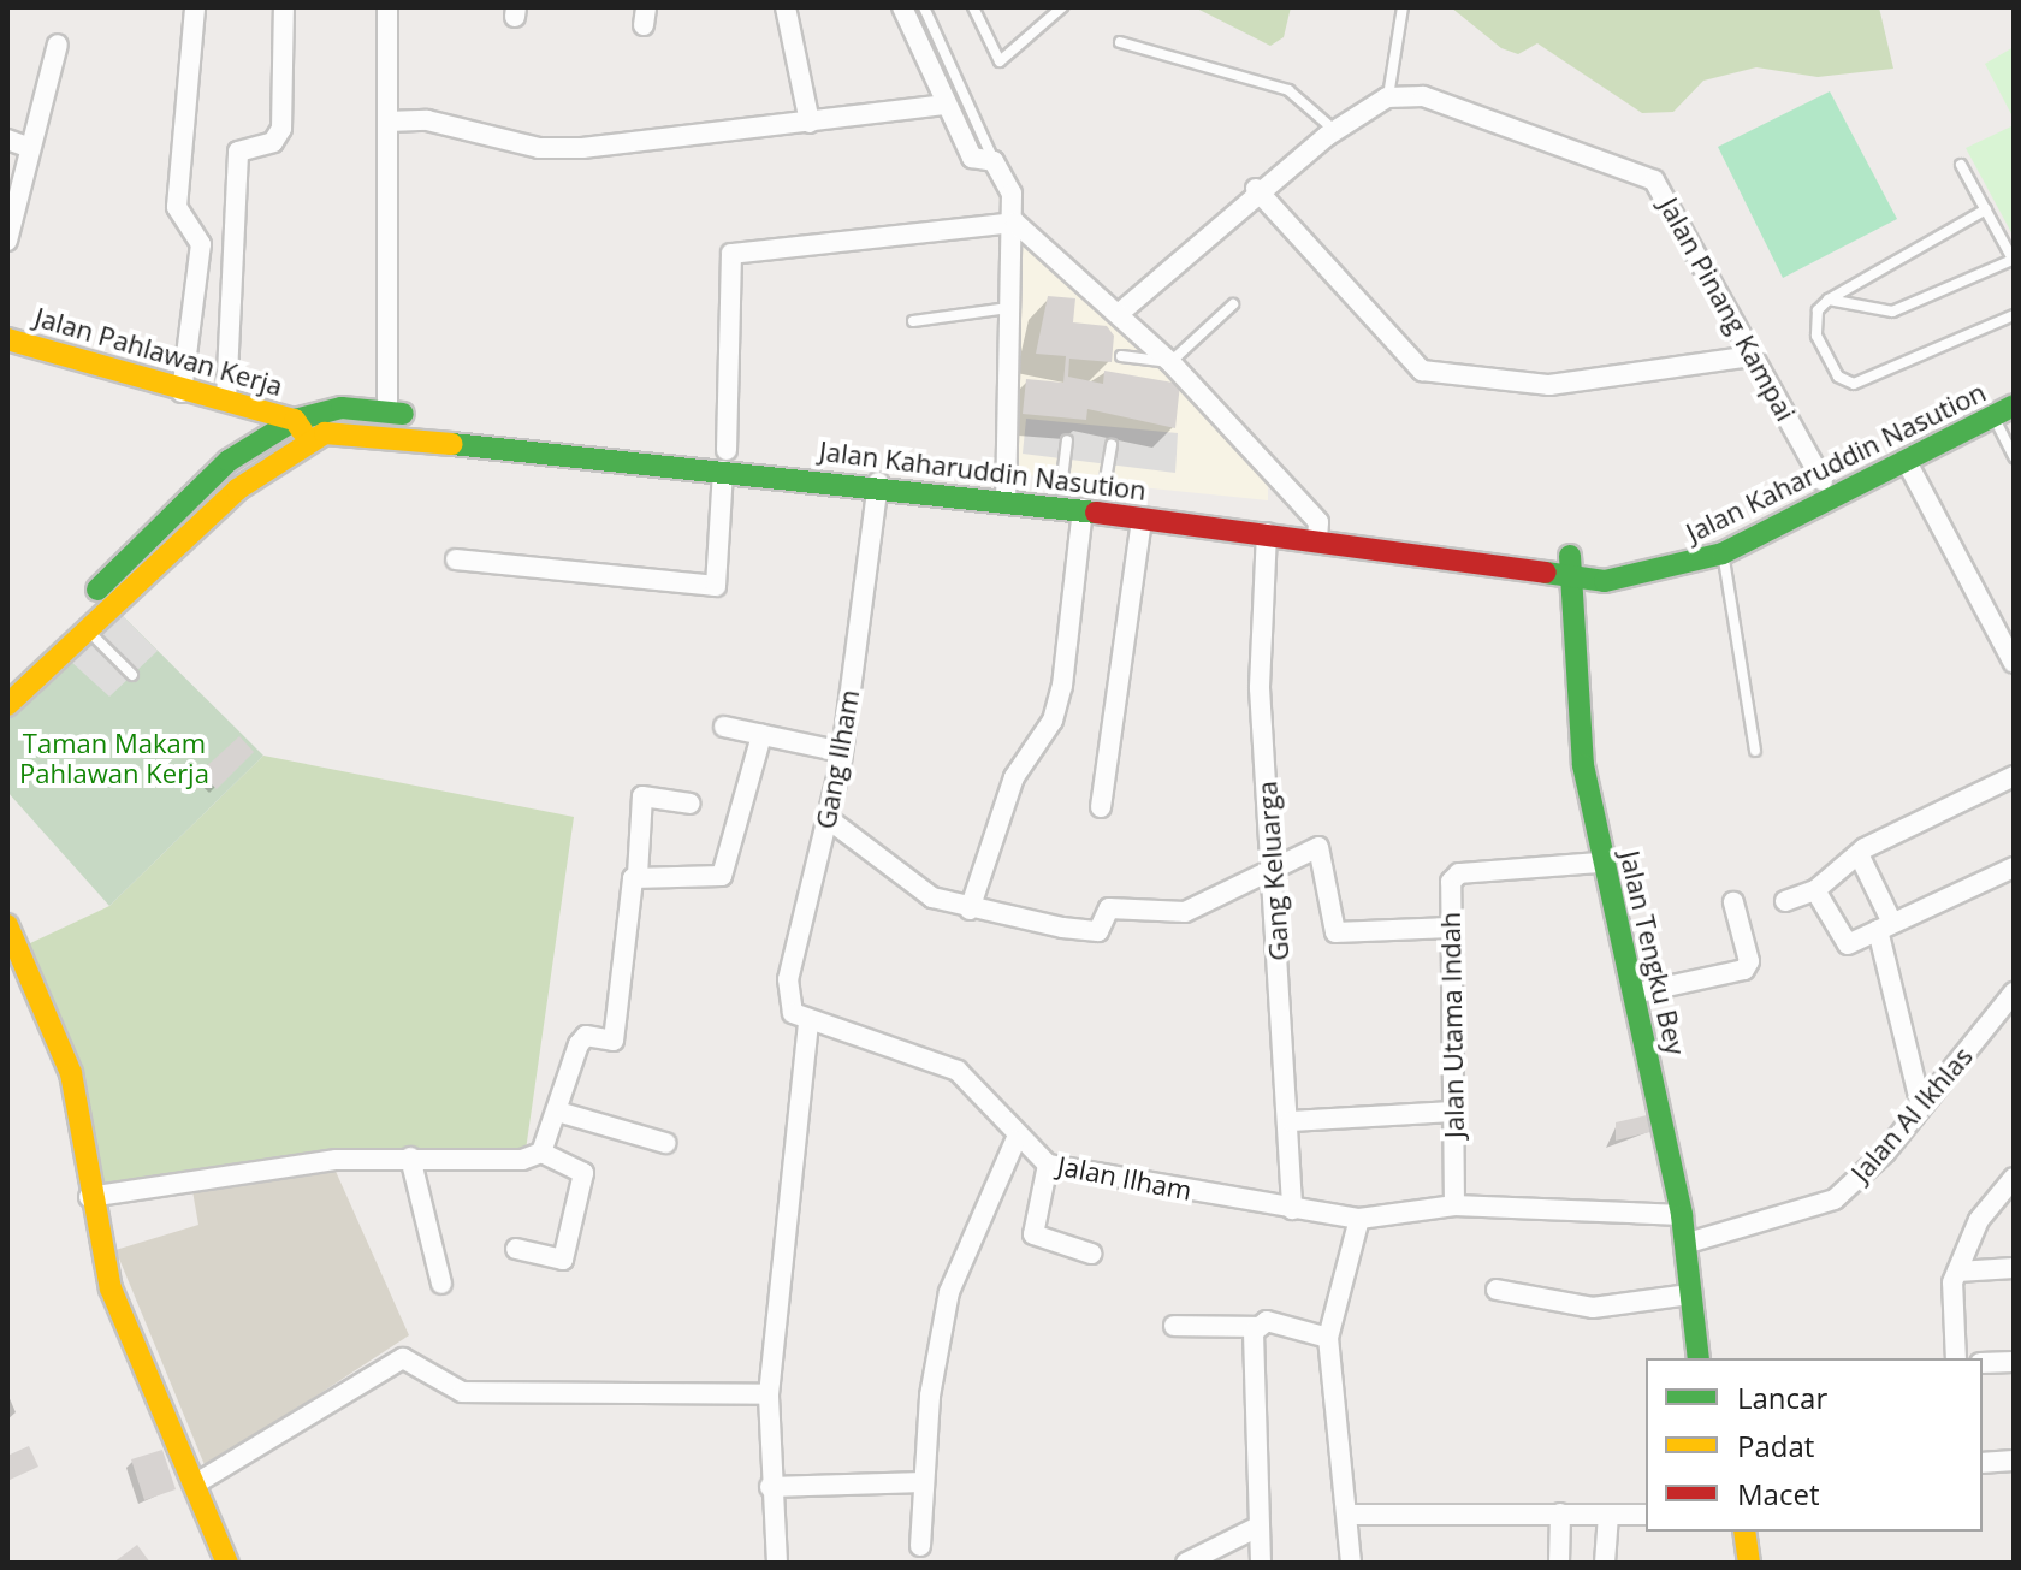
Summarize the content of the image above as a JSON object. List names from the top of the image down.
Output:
{
  "streets": {
    "main road": ["Jalan Pahlawan Kerja", "Jalan Kaharuddin Nasution", "Jalan Tengku Bey"],
    "street": [
      "Jalan Pinang Kampai",
      "Gang Ilham",
      "Gang Keluarga",
      "Jalan Utama Indah",
      "Jalan Al Ikhlas",
      "Jalan Ilham"
    ]
  },
  "crossings": [
    ["Jalan Pinang Kampai", "Jalan Kaharuddin Nasution"],
    ["Jalan Pahlawan Kerja", "Jalan Kaharuddin Nasution"],
    ["Jalan Kaharuddin Nasution", "Gang Ilham"],
    ["Jalan Kaharuddin Nasution", "Gang Keluarga"],
    ["Jalan Kaharuddin Nasution", "Jalan Tengku Bey"],
    ["Gang Ilham", "Jalan Ilham"],
    ["Gang Keluarga", "Jalan Ilham"],
    ["Jalan Tengku Bey", "Jalan Utama Indah"],
    ["Jalan Tengku Bey", "Jalan Al Ikhlas"],
    ["Jalan Tengku Bey", "Jalan Ilham"],
    ["Jalan Utama Indah", "Jalan Ilham"]
  ],
  "parks": ["Taman Makam Pahlawan Kerja"],
  "legend": ["Lancar", "Padat", "Macet"]
}
